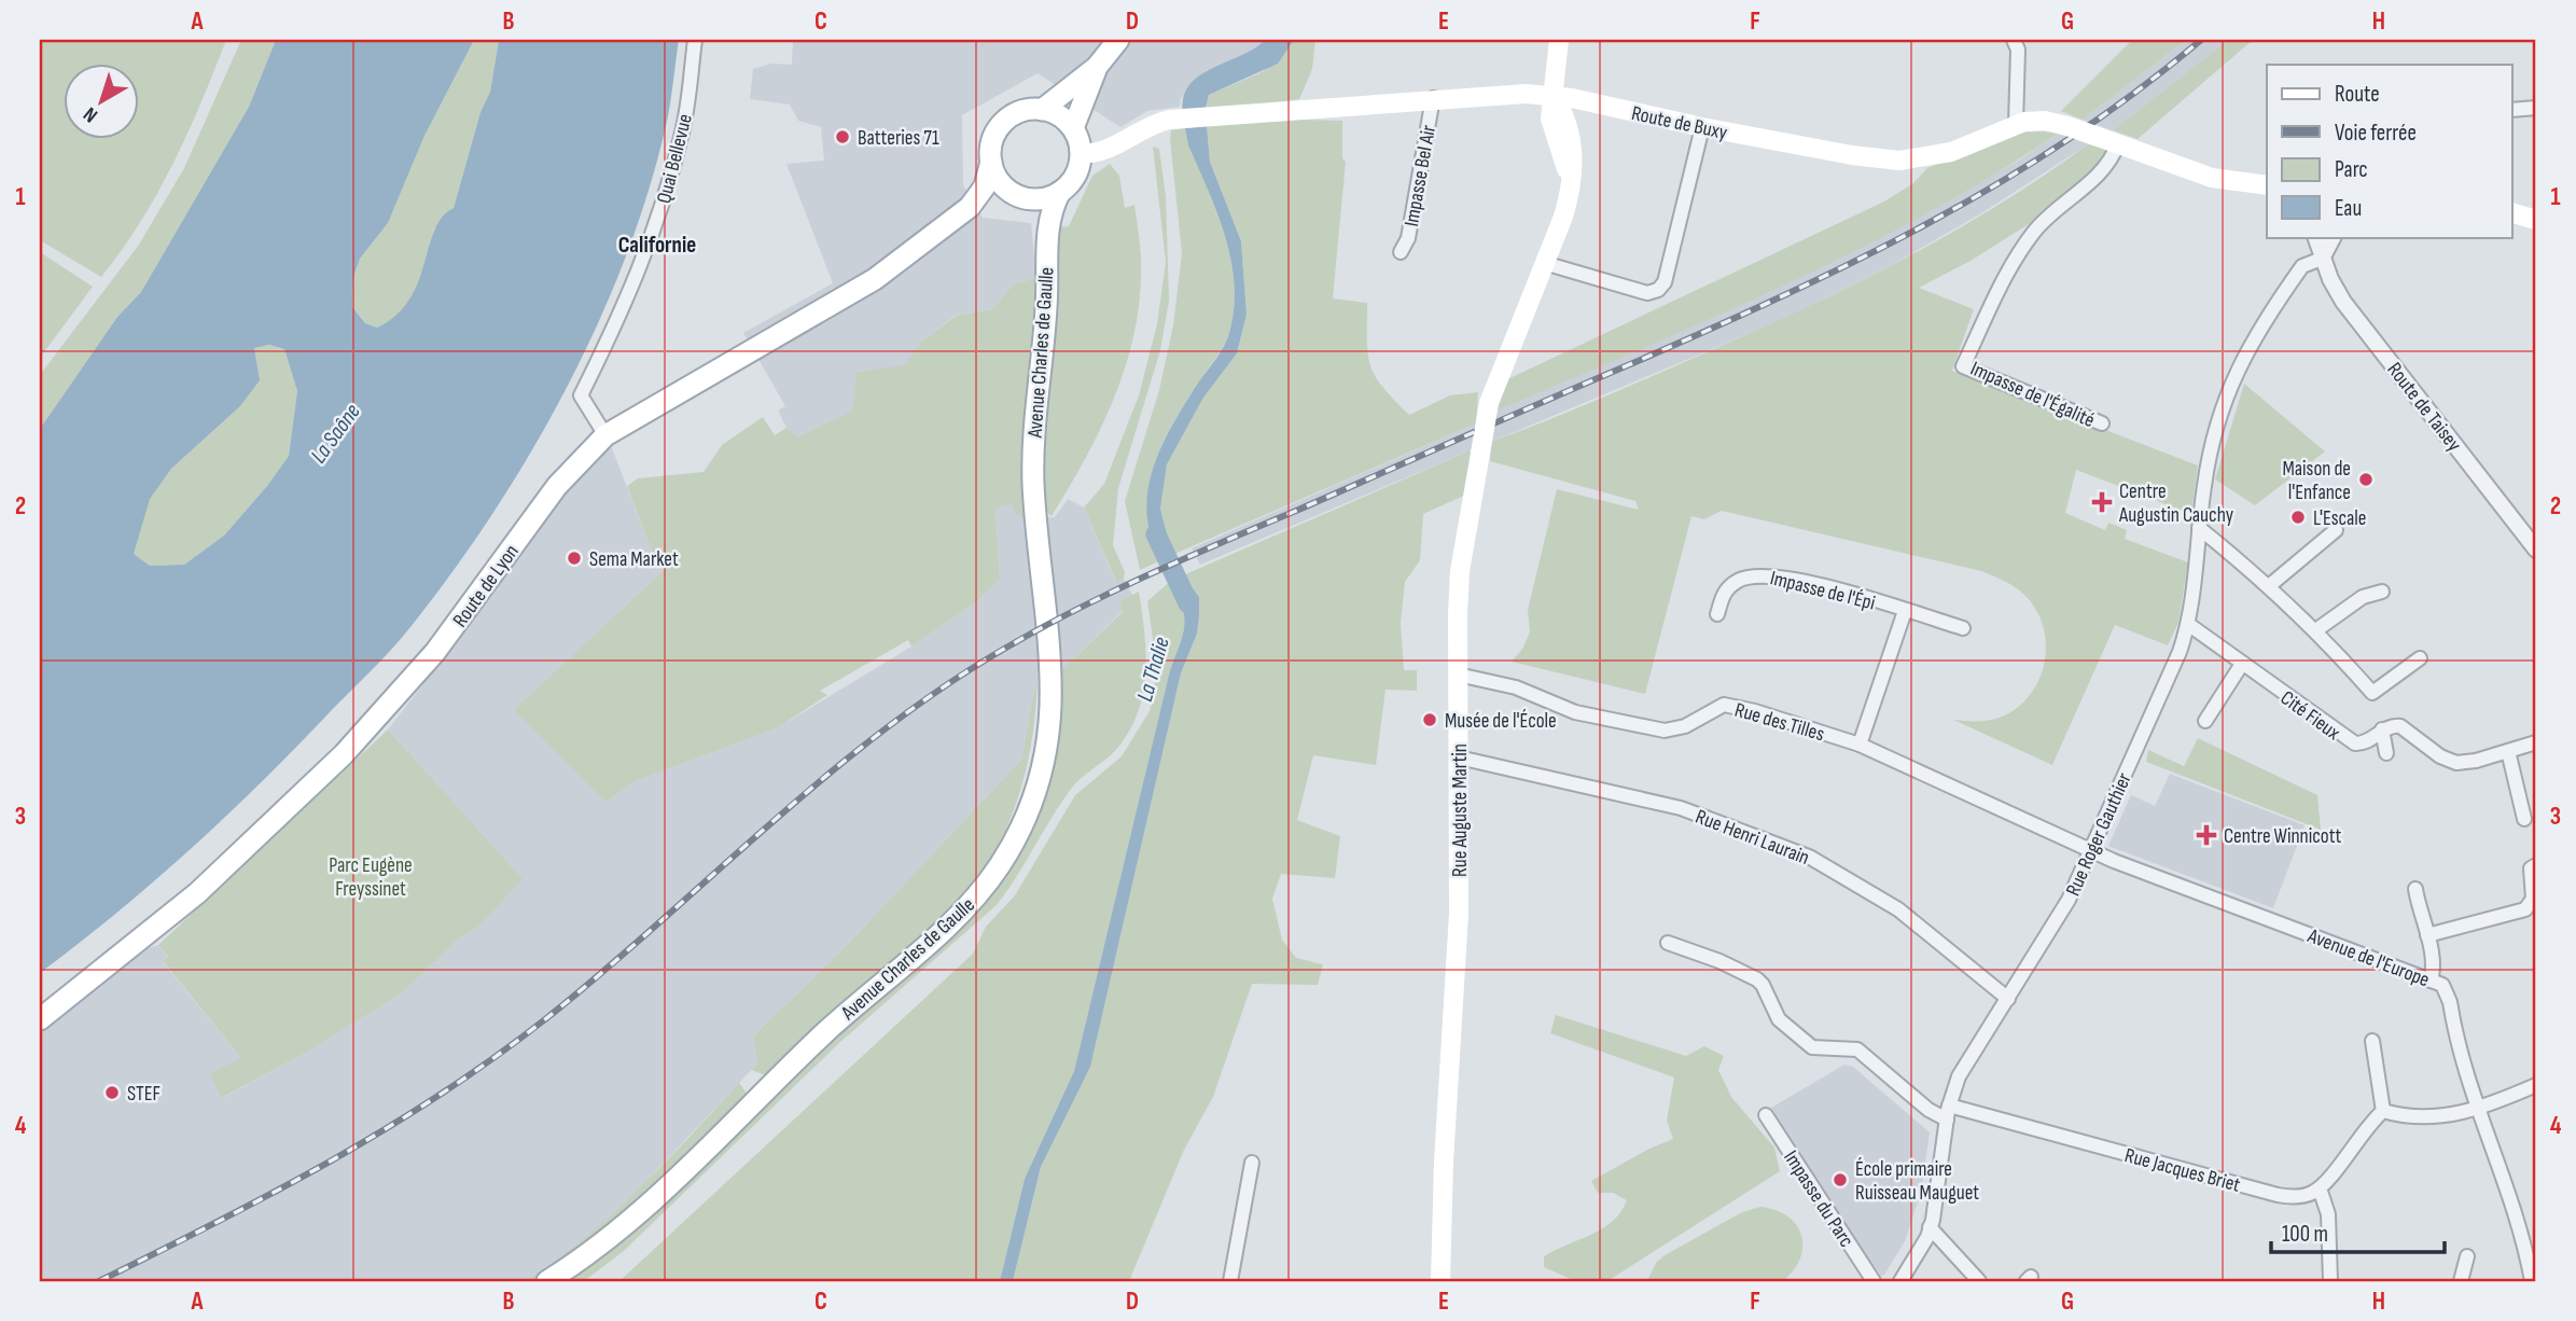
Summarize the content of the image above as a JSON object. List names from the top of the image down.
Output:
{
  "streets": {
    "main road": [
      "Route de Buxy",
      "Avenue Charles de Gaulle",
      "Route de Lyon",
      "Rue Auguste Martin"
    ],
    "street": [
      "Quai Bellevue",
      "Impasse Bel Air",
      "Impasse de l'Égalité",
      "Route de Taisey",
      "Impasse de l'Épi",
      "Cité Fieux",
      "Rue des Tilles",
      "Rue Roger Gauthier",
      "Rue Henri Laurain",
      "Avenue de l'Europe",
      "Rue Jacques Briet",
      "Impasse du Parc"
    ]
  },
  "crossings": [
    ["Route de Buxy", "Impasse Bel Air"],
    ["Route de Buxy", "Impasse de l'Égalité"],
    ["Route de Buxy", "Route de Lyon"],
    ["Route de Buxy", "Rue Auguste Martin"],
    ["Quai Bellevue", "Route de Lyon"],
    ["Route de Taisey", "Rue Roger Gauthier"],
    ["Impasse de l'Épi", "Rue des Tilles"],
    ["Cité Fieux", "Rue Roger Gauthier"],
    ["Rue des Tilles", "Rue Auguste Martin"],
    ["Rue des Tilles", "Rue Roger Gauthier"],
    ["Rue des Tilles", "Avenue de l'Europe"],
    ["Rue Auguste Martin", "Rue Henri Laurain"],
    ["Rue Roger Gauthier", "Rue Henri Laurain"],
    ["Rue Roger Gauthier", "Avenue de l'Europe"],
    ["Rue Roger Gauthier", "Rue Jacques Briet"]
  ],
  "districts": ["Californie"],
  "water": ["La Saône", "La Thalie"],
  "parks": ["Parc Eugène Freyssinet"],
  "places": {
    "other": [
      "Batteries 71",
      "Maison de l'Enfance",
      "L'Escale",
      "Sema Market",
      "Musée de l'École",
      "STEF",
      "École primaire Ruisseau Mauguet"
    ],
    "health": ["Centre Augustin Cauchy", "Centre Winnicott"]
  },
  "legend": [
    "Route",
    "Voie ferrée",
    "Parc",
    "Eau"
  ],
  "scale_bar": "100 m",
  "north": "bottom left",
  "grid": {
    "columns": [
      "A",
      "B",
      "C",
      "D",
      "E",
      "F",
      "G",
      "H"
    ],
    "rows": [
      "1",
      "2",
      "3",
      "4"
    ]
  }
}
